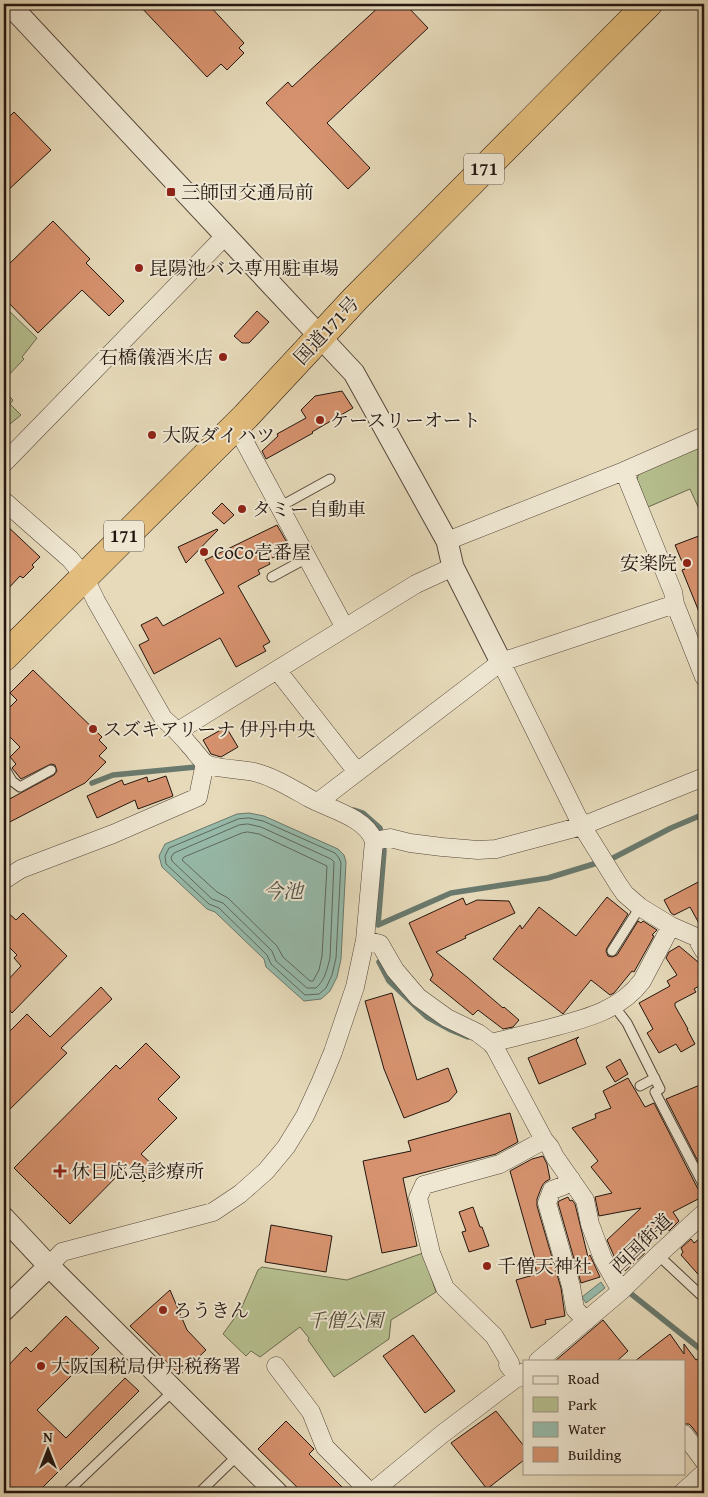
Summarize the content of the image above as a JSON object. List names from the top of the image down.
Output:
{
  "streets": {
    "highway": ["171", "国道171号"],
    "street": ["西国街道"]
  },
  "water": ["今池"],
  "parks": ["千僧公園"],
  "places": {
    "transit": ["三師団交通局前"],
    "other": [
      "昆陽池バス専用駐車場",
      "石橋儀酒米店",
      "ケースリーオート",
      "大阪ダイハツ",
      "タミー自動車",
      "CoCo壱番屋",
      "安楽院",
      "スズキアリーナ 伊丹中央",
      "千僧天神社",
      "ろうきん",
      "大阪国税局伊丹税務署"
    ],
    "health": ["休日応急診療所"]
  },
  "legend": [
    "Road",
    "Park",
    "Water",
    "Building"
  ],
  "north": "top"
}
